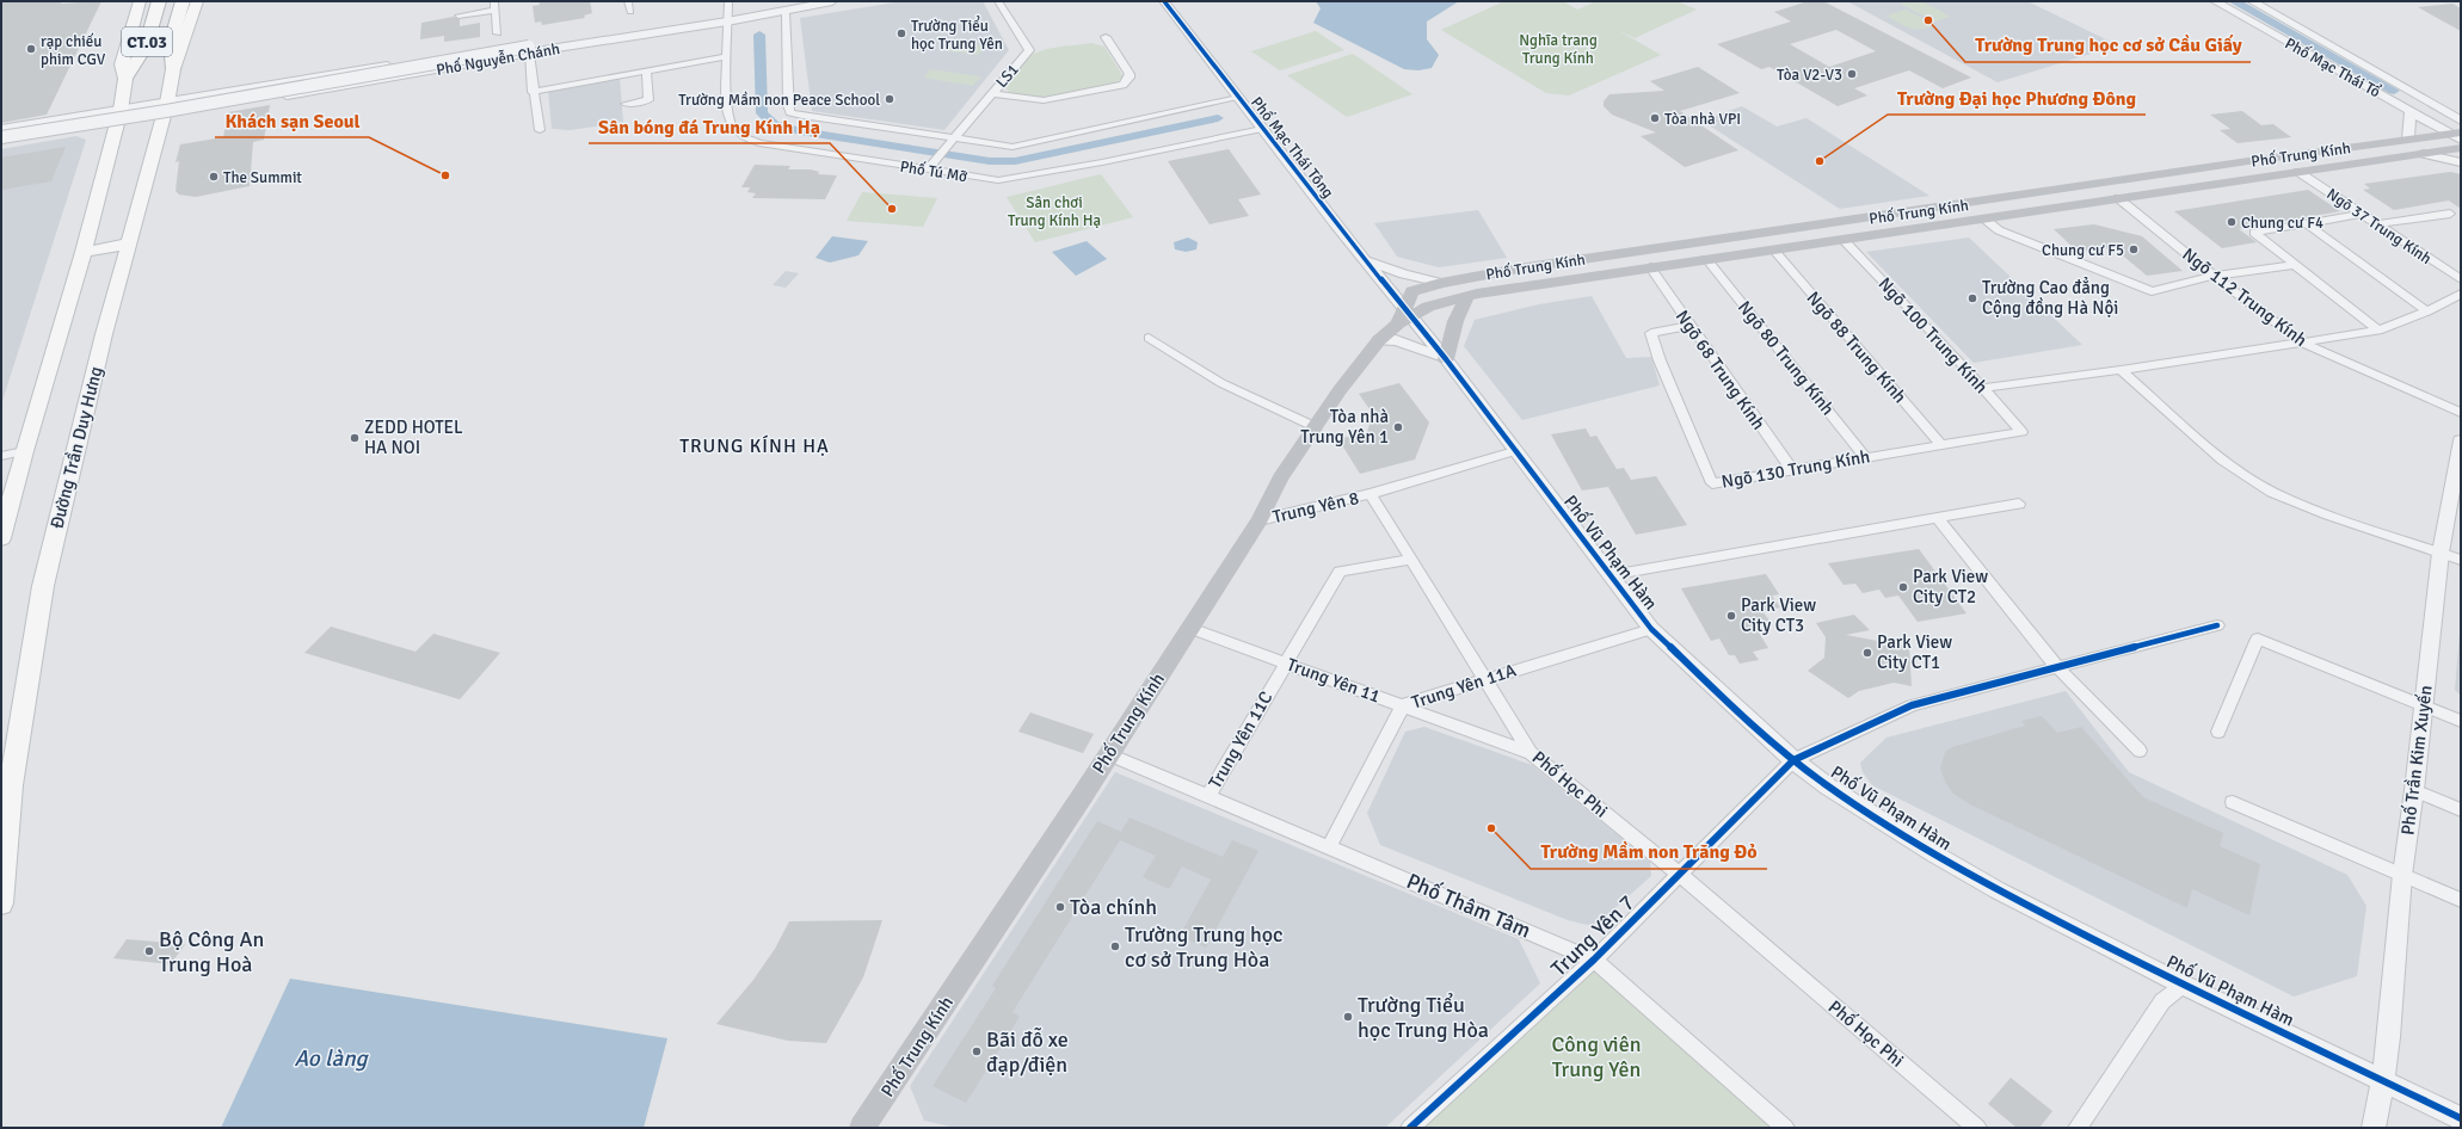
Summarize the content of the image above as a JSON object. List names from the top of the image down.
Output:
{
  "streets": {
    "highway": ["CT.03"],
    "main road": ["Phố Trung Kính", "Đường Trần Duy Hưng"],
    "street": [
      "Phố Nguyễn Chánh",
      "Phố Mạc Thái Tổ",
      "LS1",
      "Phố Mạc Thái Tông",
      "Phố Tú Mỡ",
      "Ngõ 37 Trung Kính",
      "Ngõ 112 Trung Kính",
      "Ngõ 100 Trung Kính",
      "Ngõ 88 Trung Kính",
      "Ngõ 80 Trung Kính",
      "Ngõ 68 Trung Kính",
      "Ngõ 130 Trung Kính",
      "Trung Yên 8",
      "Phố Vũ Phạm Hàm",
      "Trung Yên 11",
      "Trung Yên 11A",
      "Trung Yên 11C",
      "Phố Trần Kim Xuyến",
      "Phố Học Phi",
      "Phố Thâm Tâm",
      "Trung Yên 7"
    ]
  },
  "crossings": [
    ["CT.03", "Đường Trần Duy Hưng"],
    ["Phố Nguyễn Chánh", "Phố Tú Mỡ"],
    ["Phố Nguyễn Chánh", "Đường Trần Duy Hưng"],
    ["Phố Mạc Thái Tổ", "Phố Trung Kính"],
    ["LS1", "Phố Tú Mỡ"],
    ["Phố Mạc Thái Tông", "Phố Trung Kính"],
    ["Phố Mạc Thái Tông", "Phố Tú Mỡ"],
    ["Phố Mạc Thái Tông", "Phố Vũ Phạm Hàm"],
    ["Phố Trung Kính", "Ngõ 37 Trung Kính"],
    ["Phố Trung Kính", "Ngõ 112 Trung Kính"],
    ["Phố Trung Kính", "Ngõ 100 Trung Kính"],
    ["Phố Trung Kính", "Ngõ 88 Trung Kính"],
    ["Phố Trung Kính", "Ngõ 80 Trung Kính"],
    ["Phố Trung Kính", "Ngõ 68 Trung Kính"],
    ["Phố Trung Kính", "Trung Yên 8"],
    ["Phố Trung Kính", "Phố Vũ Phạm Hàm"],
    ["Phố Trung Kính", "Trung Yên 11"],
    ["Phố Trung Kính", "Phố Thâm Tâm"],
    ["Ngõ 100 Trung Kính", "Ngõ 130 Trung Kính"],
    ["Ngõ 88 Trung Kính", "Ngõ 130 Trung Kính"],
    ["Ngõ 80 Trung Kính", "Ngõ 130 Trung Kính"],
    ["Ngõ 68 Trung Kính", "Ngõ 130 Trung Kính"],
    ["Trung Yên 8", "Phố Học Phi"],
    ["Phố Vũ Phạm Hàm", "Trung Yên 11A"],
    ["Phố Vũ Phạm Hàm", "Phố Trần Kim Xuyến"],
    ["Phố Vũ Phạm Hàm", "Trung Yên 7"],
    ["Trung Yên 11", "Trung Yên 11A"],
    ["Trung Yên 11", "Trung Yên 11C"],
    ["Trung Yên 11", "Phố Học Phi"],
    ["Trung Yên 11A", "Phố Học Phi"],
    ["Trung Yên 11A", "Phố Thâm Tâm"],
    ["Trung Yên 11C", "Phố Học Phi"],
    ["Trung Yên 11C", "Phố Thâm Tâm"],
    ["Phố Học Phi", "Trung Yên 7"],
    ["Phố Thâm Tâm", "Trung Yên 7"]
  ],
  "districts": ["TRUNG KÍNH HẠ"],
  "water": ["Ao làng"],
  "parks": ["Nghĩa trang Trung Kính", "Sân chơi Trung Kính Hạ", "Công viên Trung Yên"],
  "places": [
    "Trường Trung học cơ sở Cầu Giấy",
    "Trường Tiểu học Trung Yên",
    "rạp chiếu phim CGV",
    "Tòa V2-V3",
    "Trường Mầm non Peace School",
    "Tòa nhà VPI",
    "Trường Đại học Phương Đông",
    "Khách sạn Seoul",
    "The Summit",
    "Sân bóng đá Trung Kính Hạ",
    "Chung cư F4",
    "Chung cư F5",
    "Trường Cao đẳng Cộng đồng Hà Nội",
    "Tòa nhà Trung Yên 1",
    "ZEDD HOTEL HA NOI",
    "Park View City CT2",
    "Park View City CT3",
    "Park View City CT1",
    "Trường Mầm non Trăng Đỏ",
    "Tòa chính",
    "Trường Trung học cơ sở Trung Hòa",
    "Bộ Công An Trung Hoà",
    "Trường Tiểu học Trung Hòa",
    "Bãi đỗ xe đạp/điện"
  ]
}
